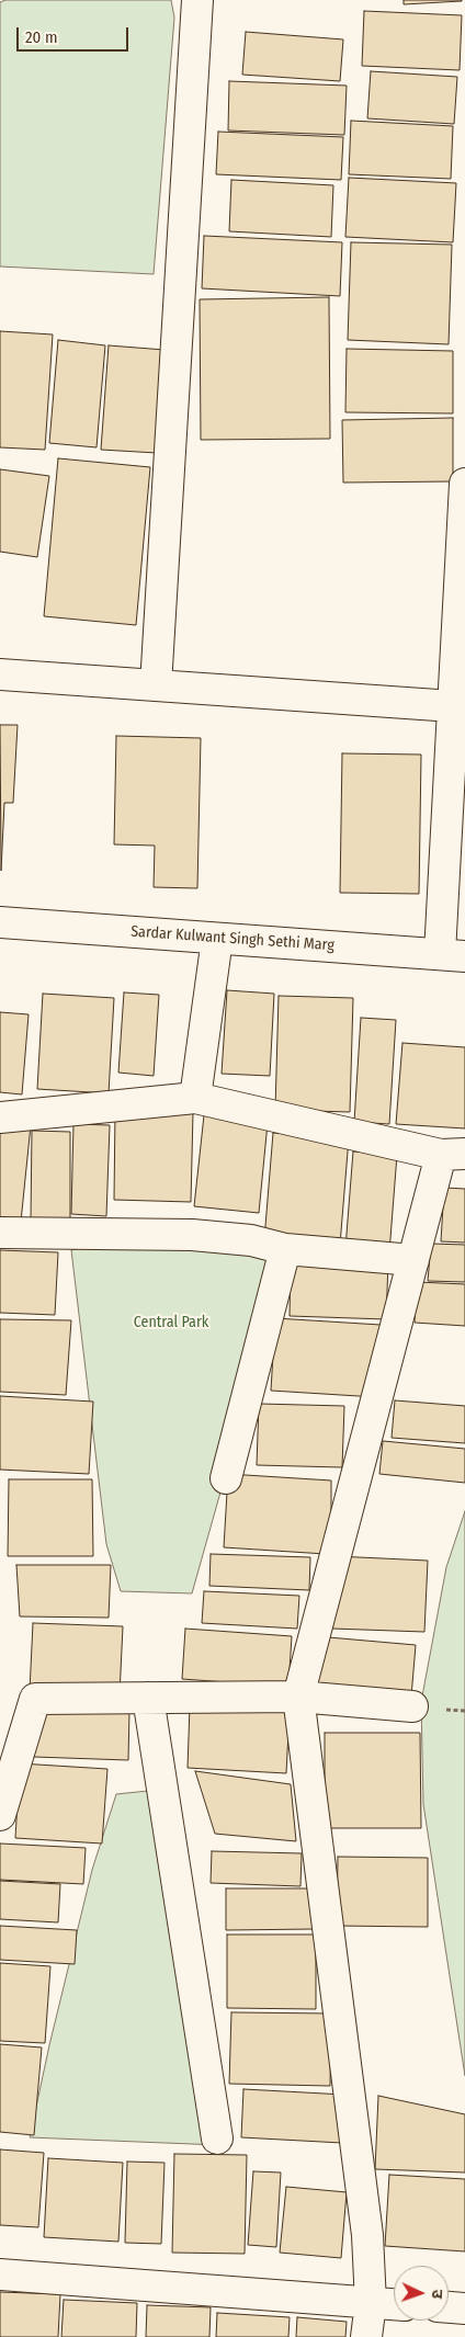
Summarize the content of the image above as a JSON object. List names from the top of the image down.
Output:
{
  "streets": {
    "street": ["Sardar Kulwant Singh Sethi Marg"]
  },
  "parks": ["Central Park"],
  "scale_bar": "20 m",
  "north": "right"
}
